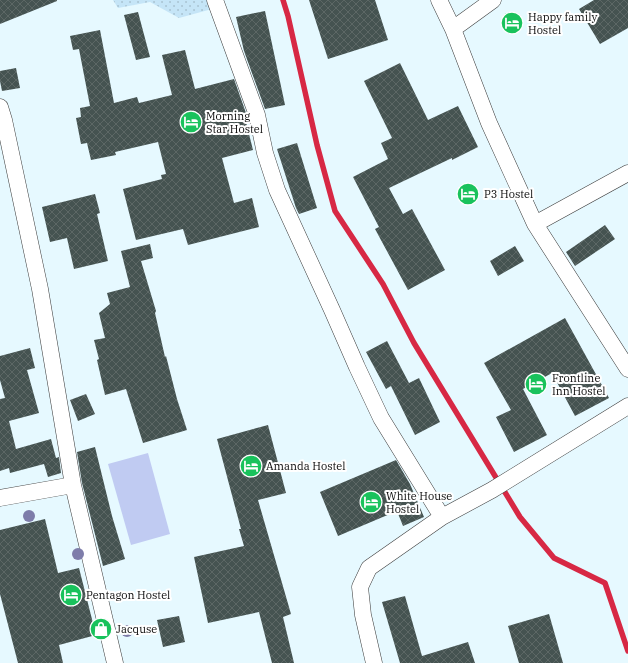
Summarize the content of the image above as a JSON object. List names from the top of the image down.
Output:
{
  "places": {
    "hotel": [
      "Happy family Hostel",
      "Morning Star Hostel",
      "P3 Hostel",
      "Frontline Inn Hostel",
      "Amanda Hostel",
      "White House Hostel",
      "Pentagon Hostel"
    ],
    "shop": ["Jacquse"]
  }
}
